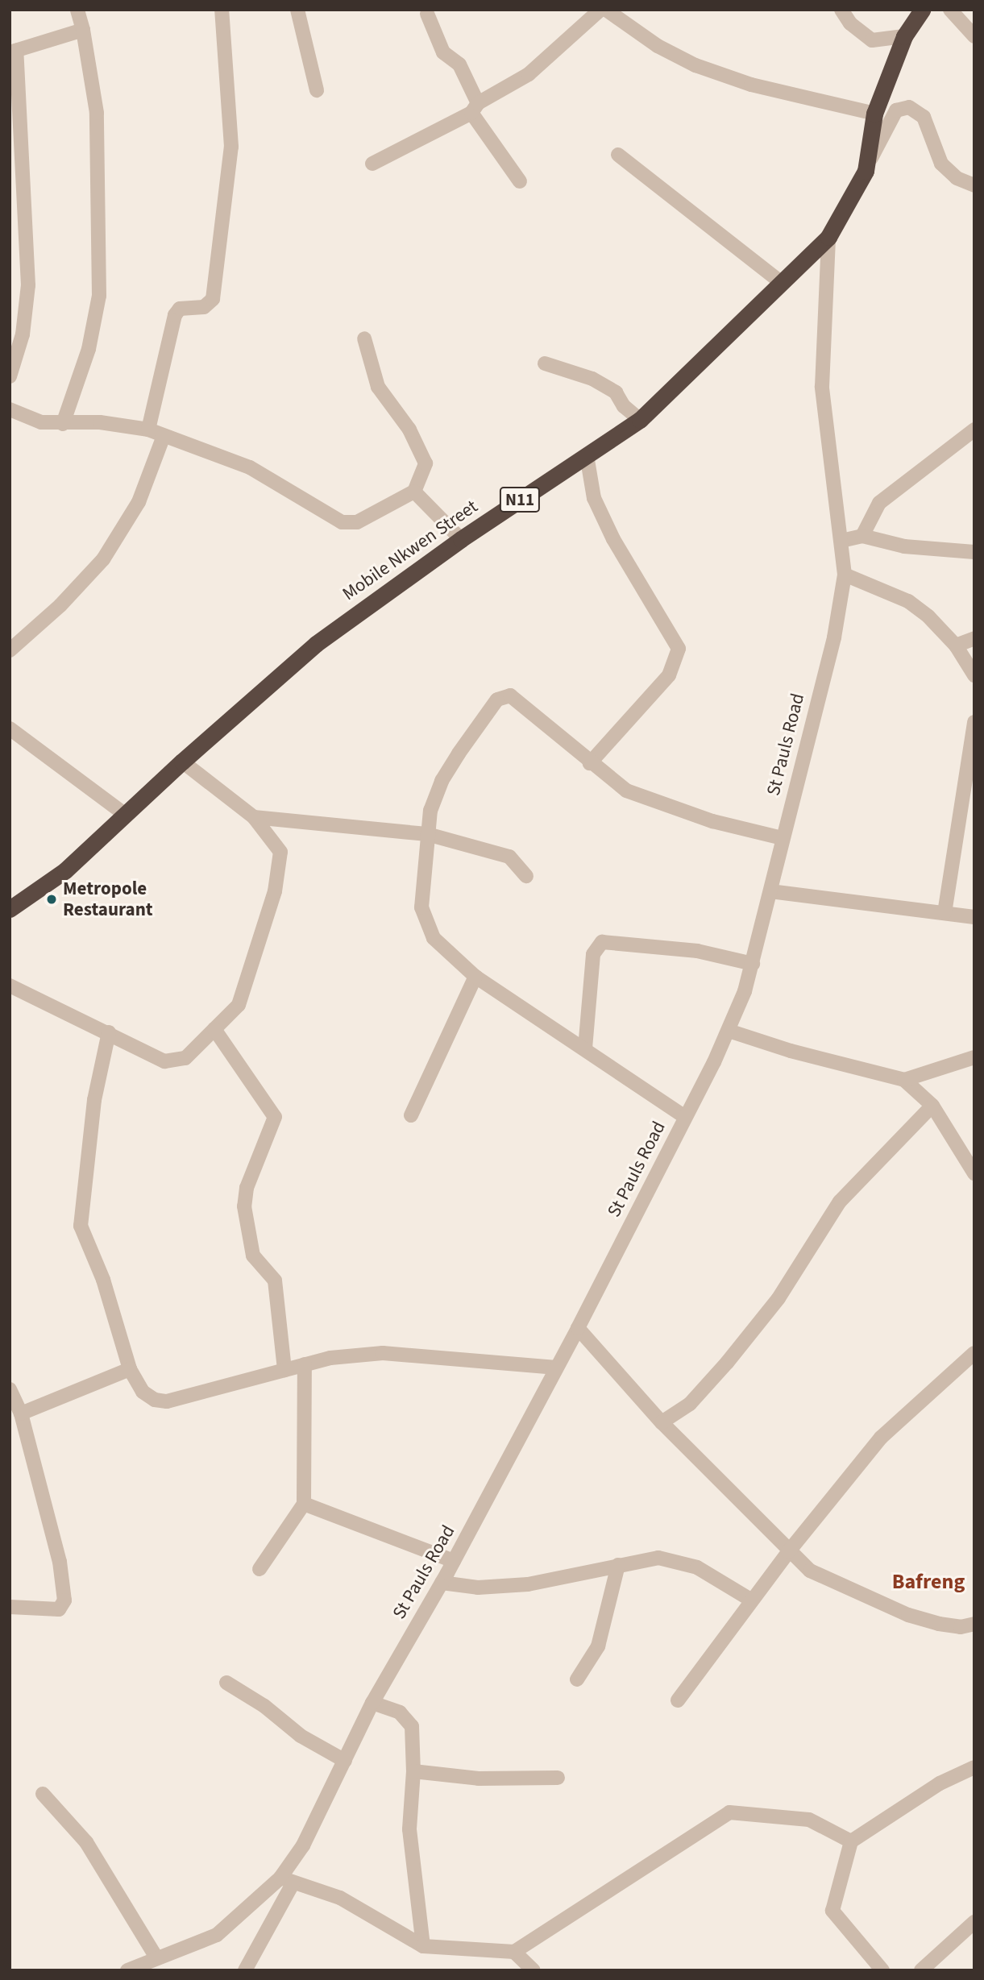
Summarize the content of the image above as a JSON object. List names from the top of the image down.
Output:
{
  "streets": {
    "highway": ["N11", "Mobile Nkwen Street"],
    "street": ["St Pauls Road"]
  },
  "crossings": [
    ["Mobile Nkwen Street", "St Pauls Road"]
  ],
  "districts": ["Bafreng"],
  "places": ["Metropole Restaurant"]
}
